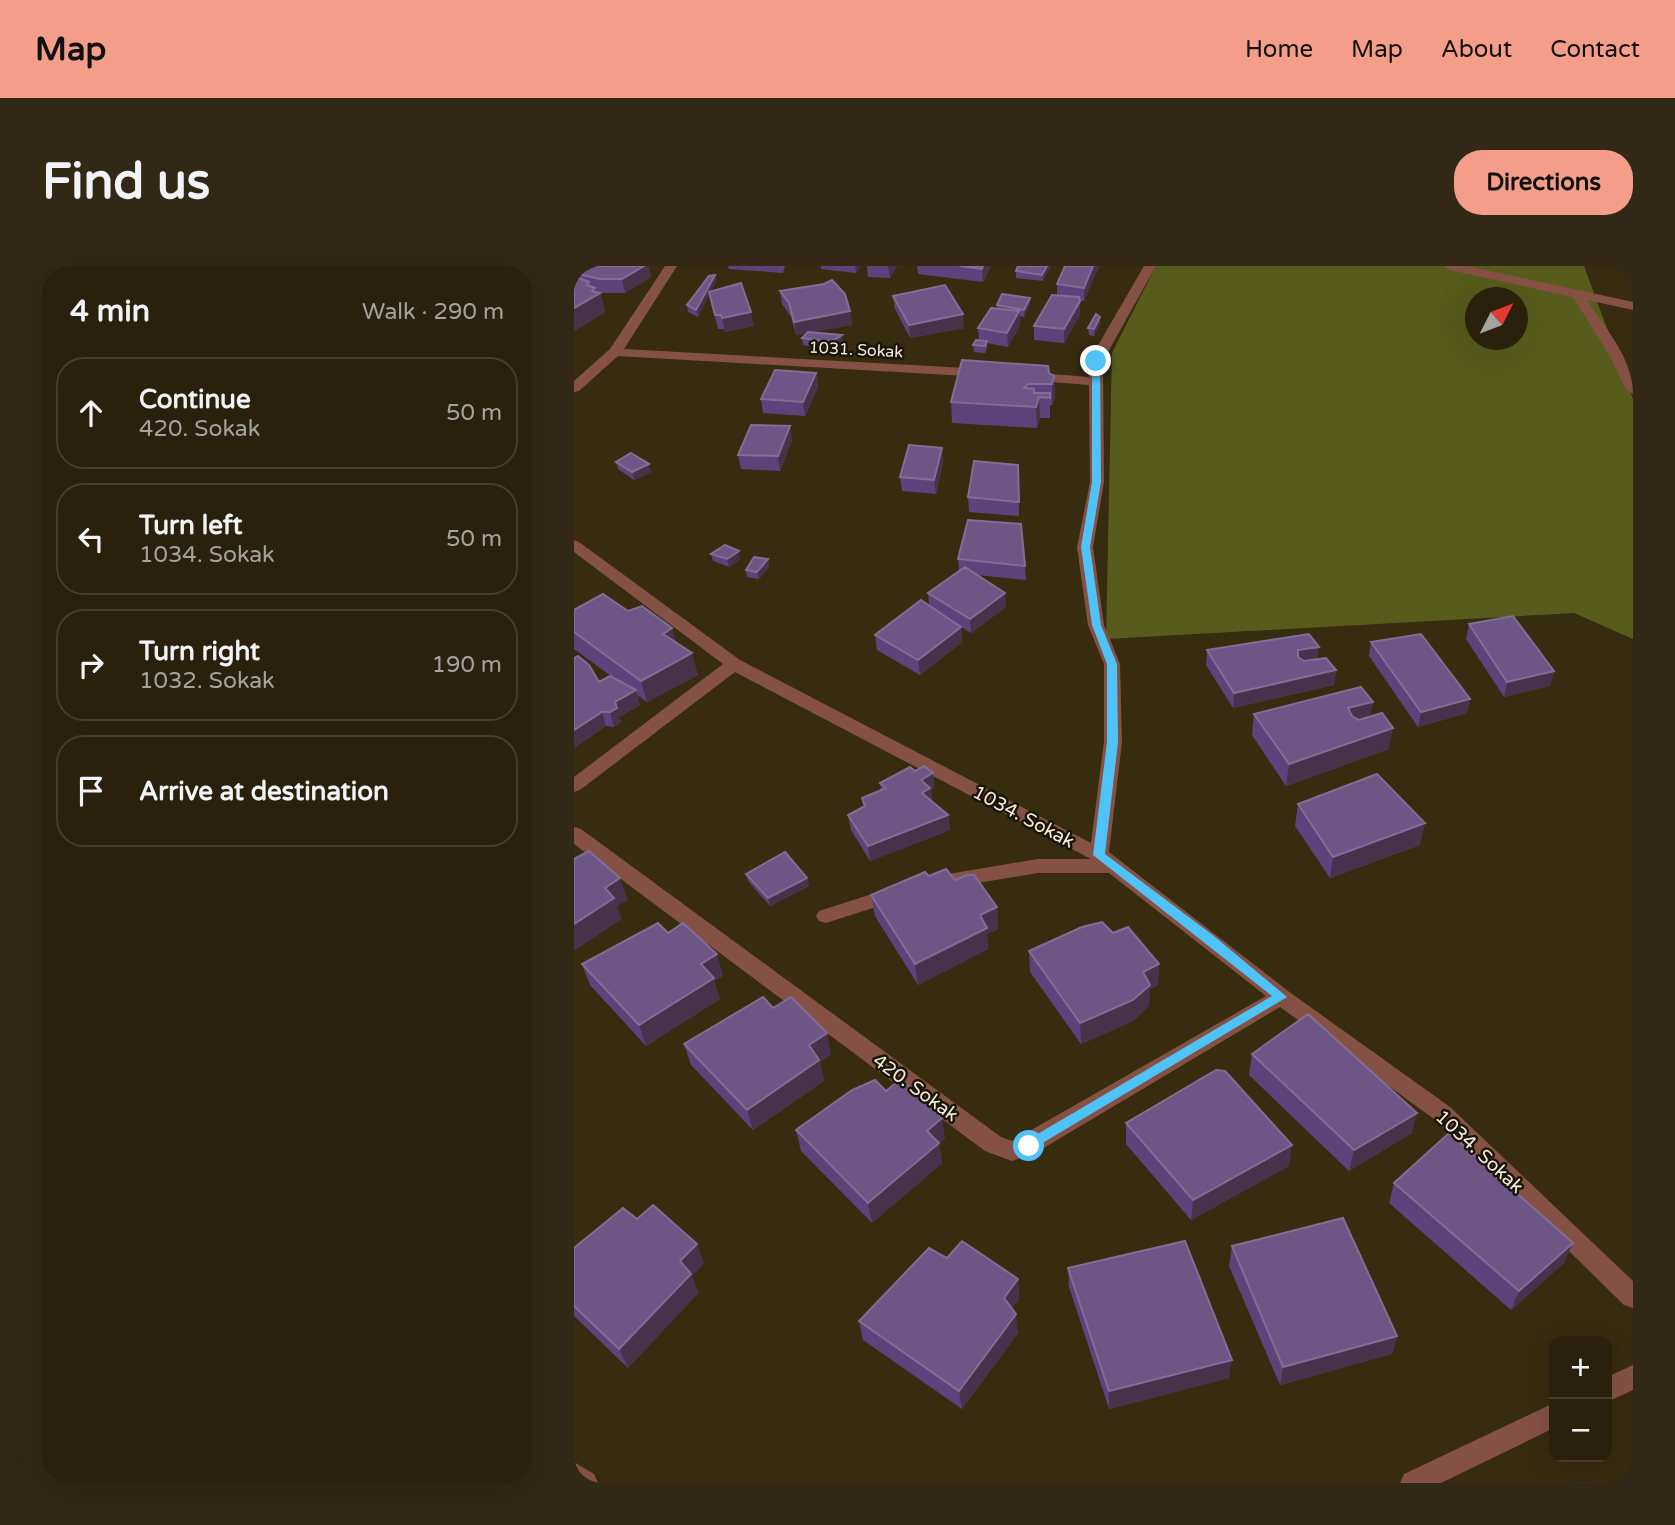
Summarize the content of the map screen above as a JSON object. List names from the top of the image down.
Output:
{
  "streets": {
    "street": ["1031. Sokak", "1034. Sokak", "420. Sokak"]
  },
  "crossings": [
    ["1034. Sokak", "420. Sokak"]
  ],
  "north": "top right",
  "page": {
    "header": "Map",
    "nav": [
      "Home",
      "Map",
      "About",
      "Contact"
    ],
    "buttons": "Directions",
    "title": "Find us",
    "heading": ["4 min", "Walk · 290 m"],
    "list": [
      ["Continue", "420. Sokak", "50 m"],
      ["Turn left", "1034. Sokak", "50 m"],
      ["Turn right", "1032. Sokak", "190 m"],
      "Arrive at destination"
    ],
    "map_buttons": ["+", "−"]
  }
}
